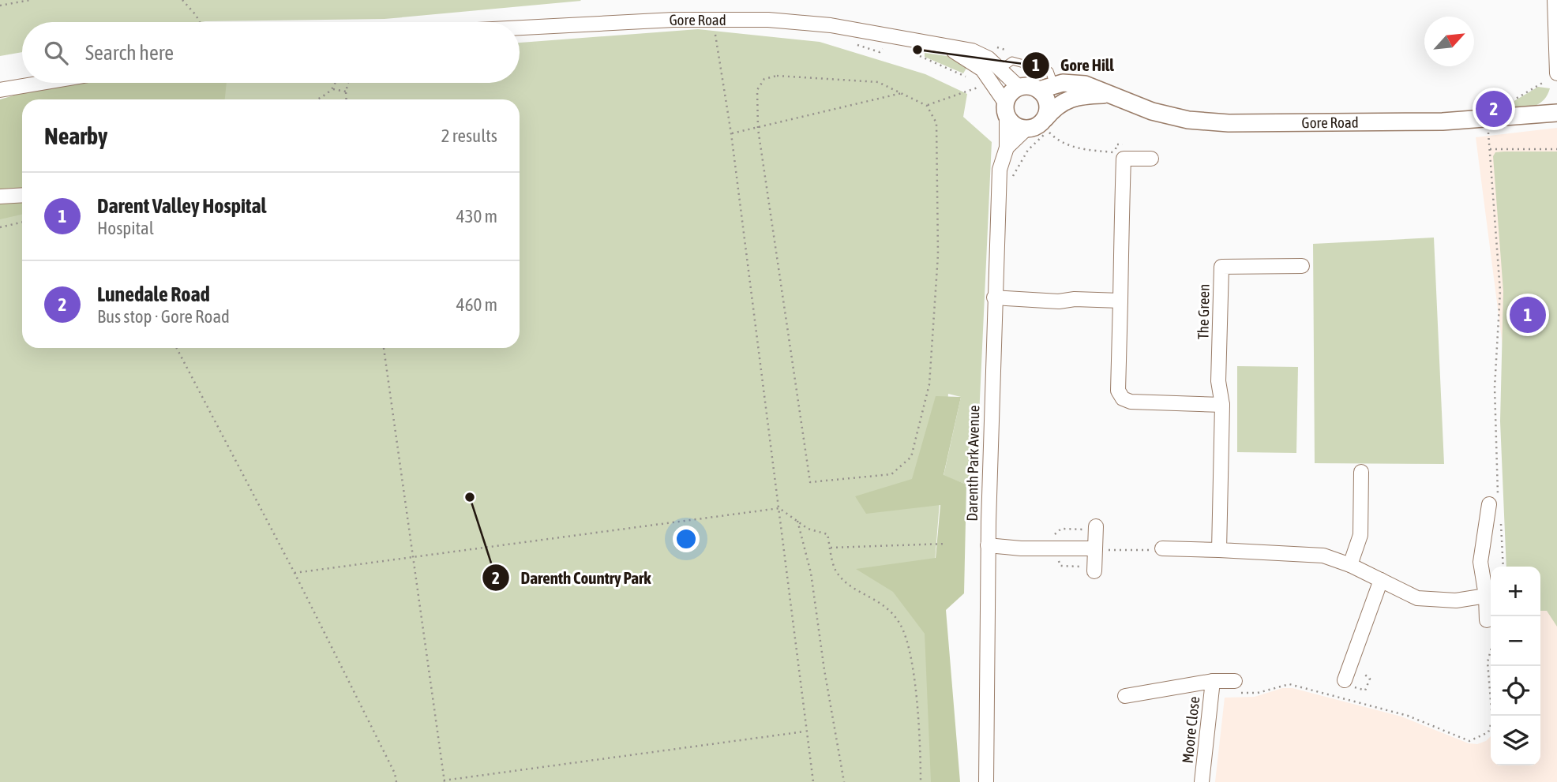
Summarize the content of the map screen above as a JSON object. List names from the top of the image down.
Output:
{
  "streets": {
    "street": [
      "Gore Road",
      "The Green",
      "Darenth Park Avenue",
      "Moore Close"
    ]
  },
  "crossings": [
    ["Gore Road", "Darenth Park Avenue"]
  ],
  "places": ["Gore Hill", "Darenth Country Park"],
  "north": "top right",
  "page": {
    "search": "Search here",
    "pins": ["2", "1"],
    "heading": ["Nearby", "2 results"],
    "list": [
      {
        "mark": "1",
        "name": "Darent Valley Hospital",
        "note": "Hospital",
        "value": "430 m"
      },
      {
        "mark": "2",
        "name": "Lunedale Road",
        "note": "Bus stop · Gore Road",
        "value": "460 m"
      }
    ],
    "map_buttons": ["+", "−"]
  }
}
